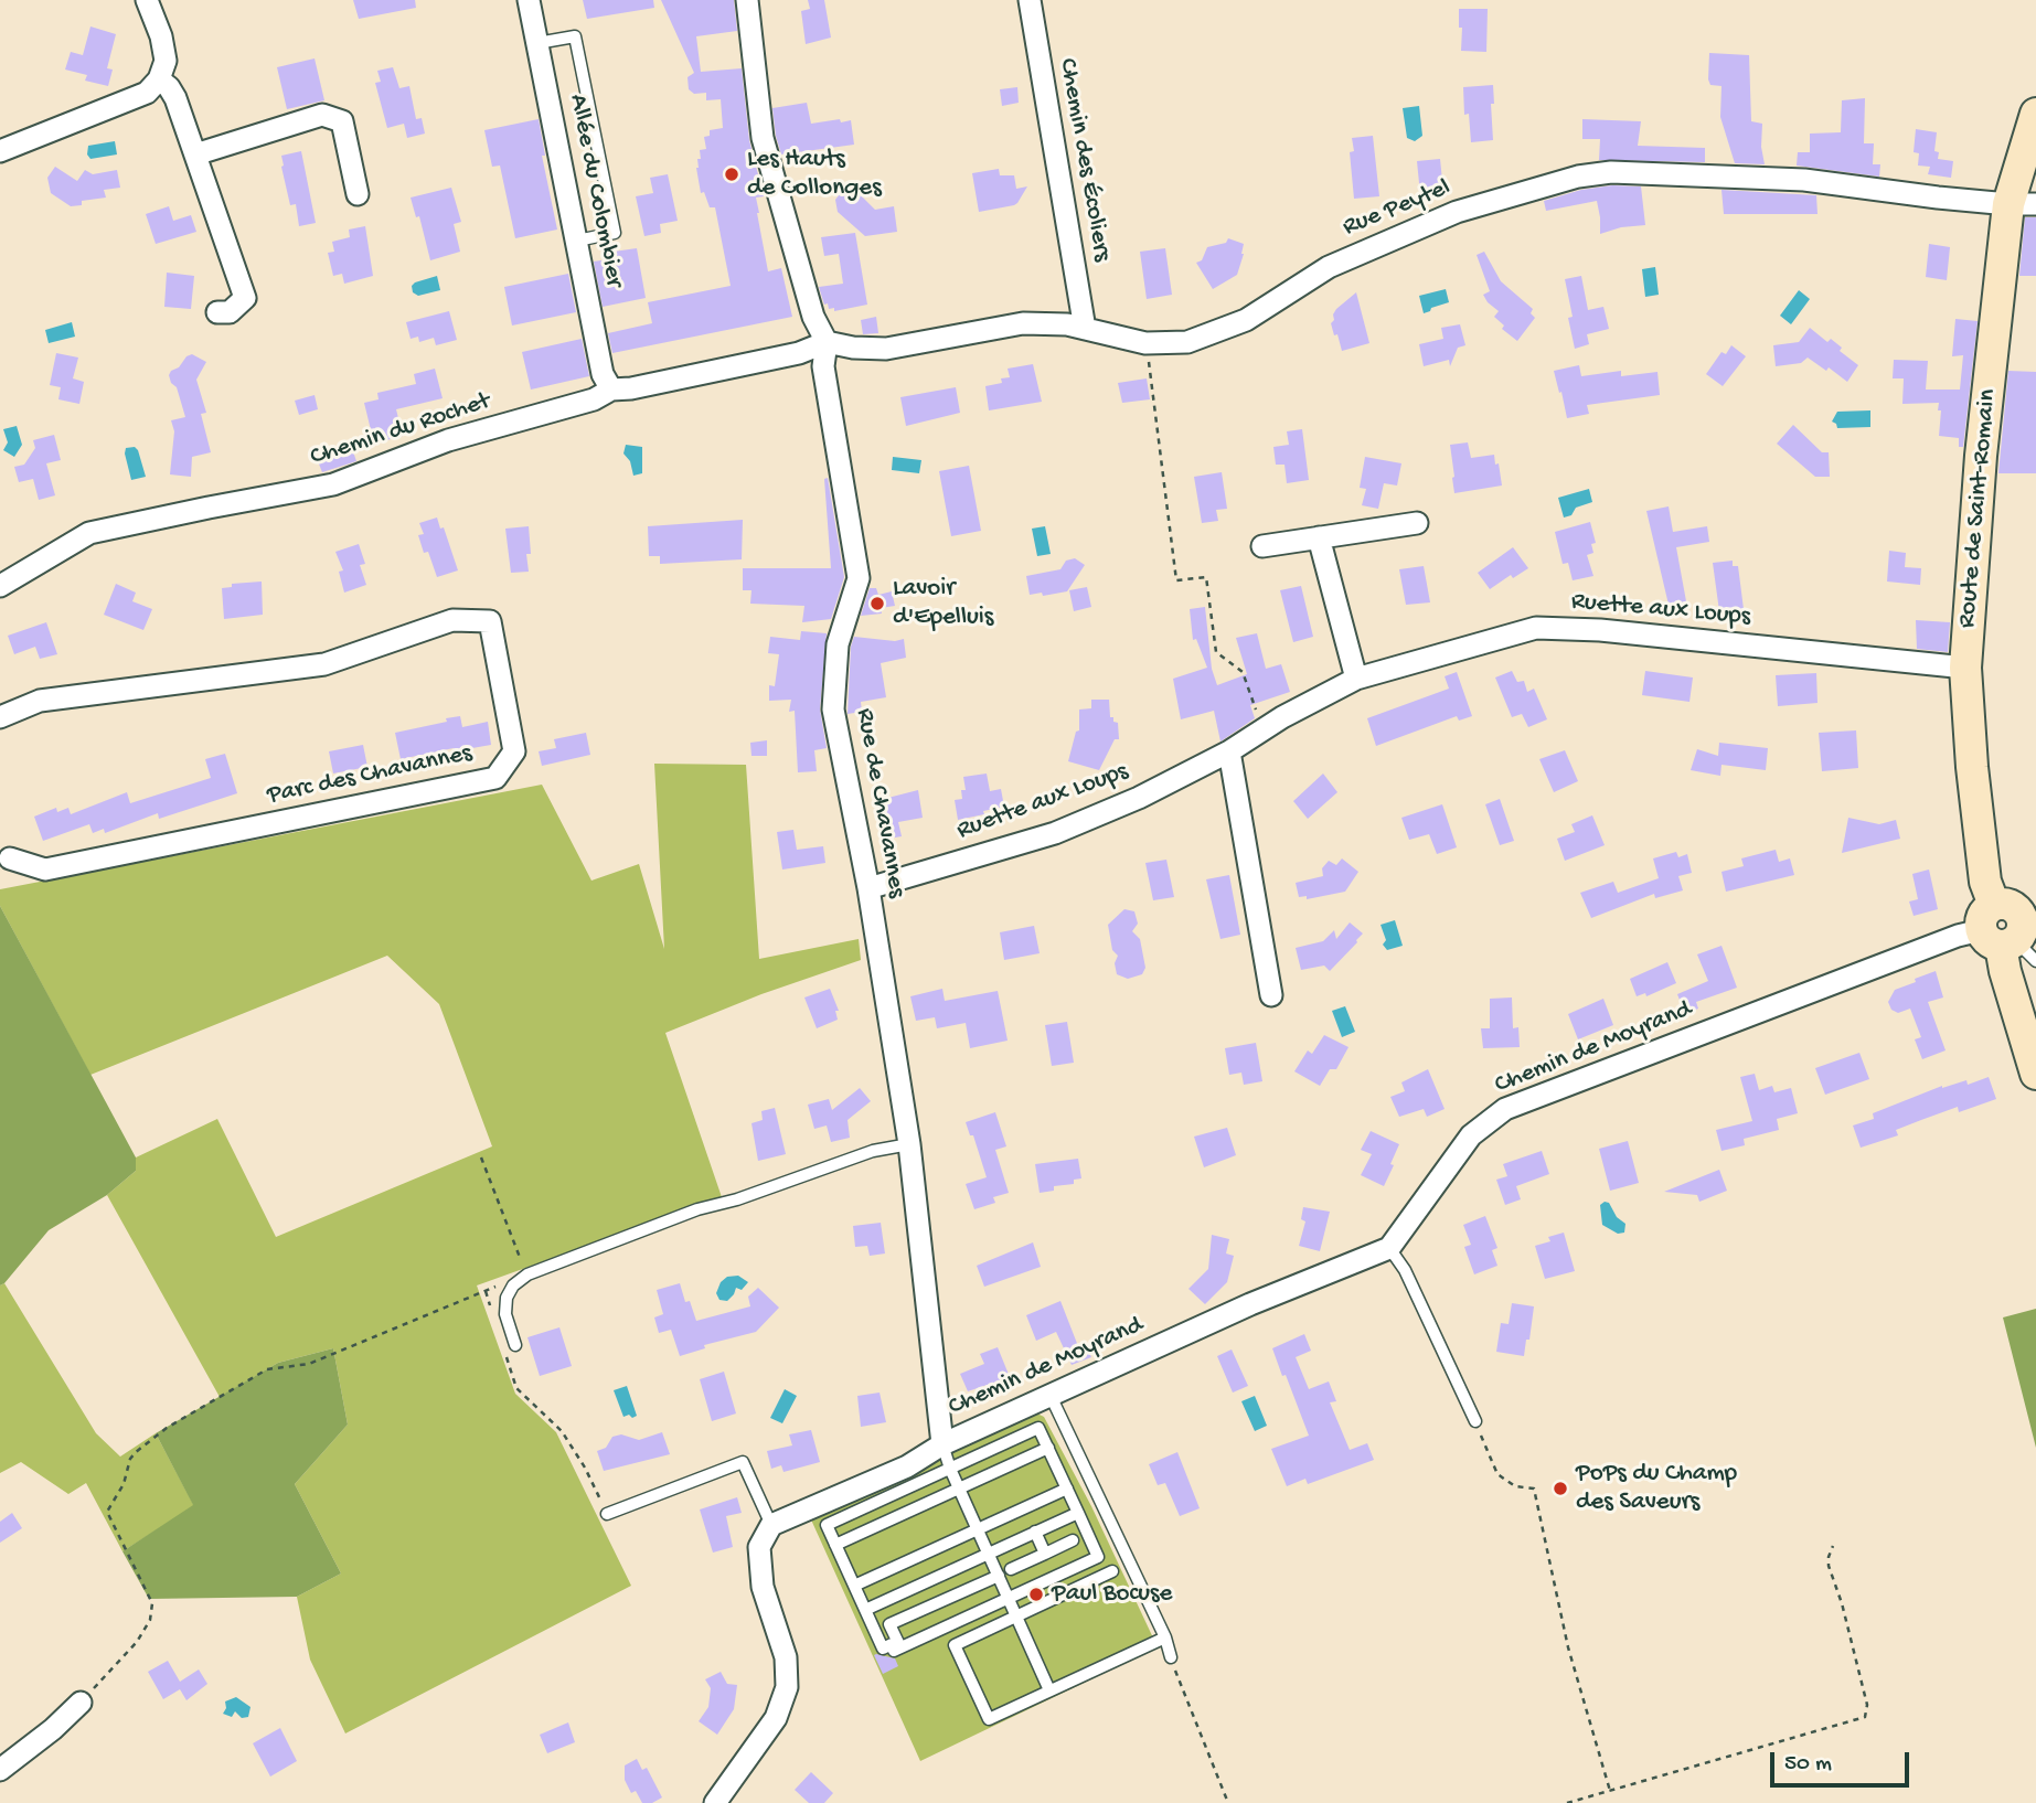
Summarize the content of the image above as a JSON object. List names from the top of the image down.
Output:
{
  "streets": {
    "main road": ["Route de Saint-Romain"],
    "street": [
      "Chemin des Écoliers",
      "Allée du Colombier",
      "Rue Peytel",
      "Chemin du Rochet",
      "Ruette aux Loups",
      "Parc des Chavannes",
      "Rue de Chavannes",
      "Chemin de Moyrand"
    ]
  },
  "crossings": [
    ["Chemin des Écoliers", "Rue Peytel"],
    ["Allée du Colombier", "Chemin du Rochet"],
    ["Rue Peytel", "Chemin du Rochet"],
    ["Rue Peytel", "Route de Saint-Romain"],
    ["Rue Peytel", "Rue de Chavannes"],
    ["Chemin du Rochet", "Rue de Chavannes"],
    ["Route de Saint-Romain", "Ruette aux Loups"],
    ["Route de Saint-Romain", "Chemin de Moyrand"],
    ["Ruette aux Loups", "Rue de Chavannes"],
    ["Rue de Chavannes", "Chemin de Moyrand"]
  ],
  "places": [
    "Les Hauts de Collonges",
    "Lavoir d'Epelluis",
    "PoPs du Champ des Saveurs",
    "Paul Bocuse"
  ],
  "scale_bar": "50 m"
}
